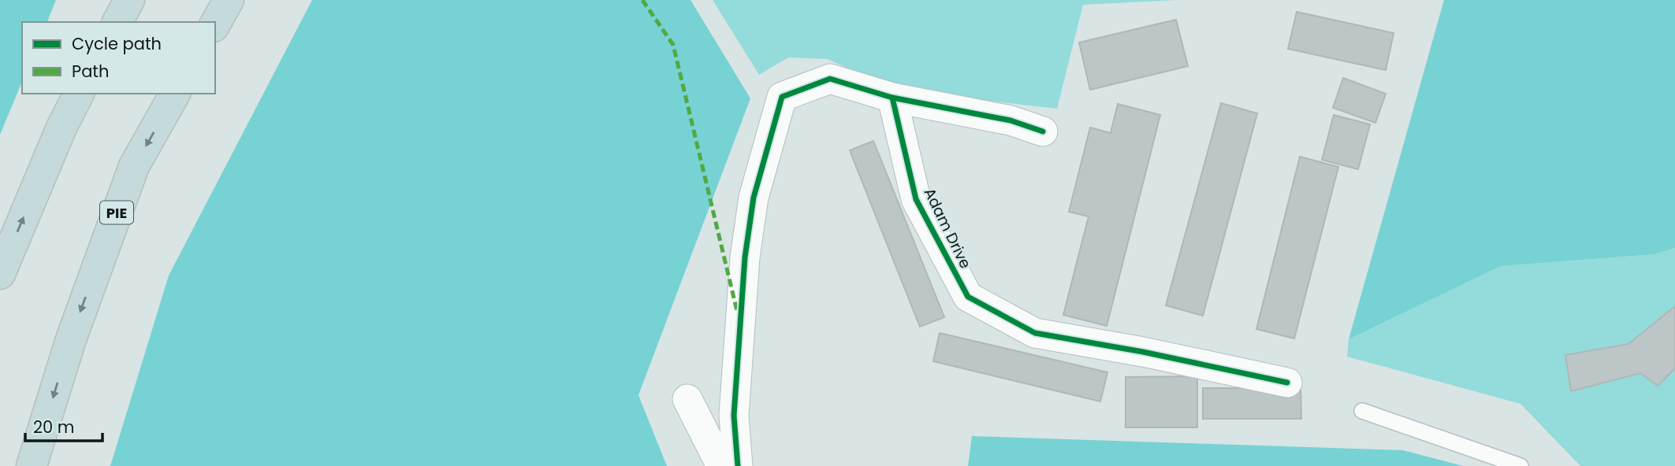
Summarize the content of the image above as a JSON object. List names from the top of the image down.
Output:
{
  "streets": {
    "highway": ["PIE"],
    "street": ["Adam Drive"]
  },
  "legend": ["Cycle path", "Path"],
  "scale_bar": "20 m"
}
